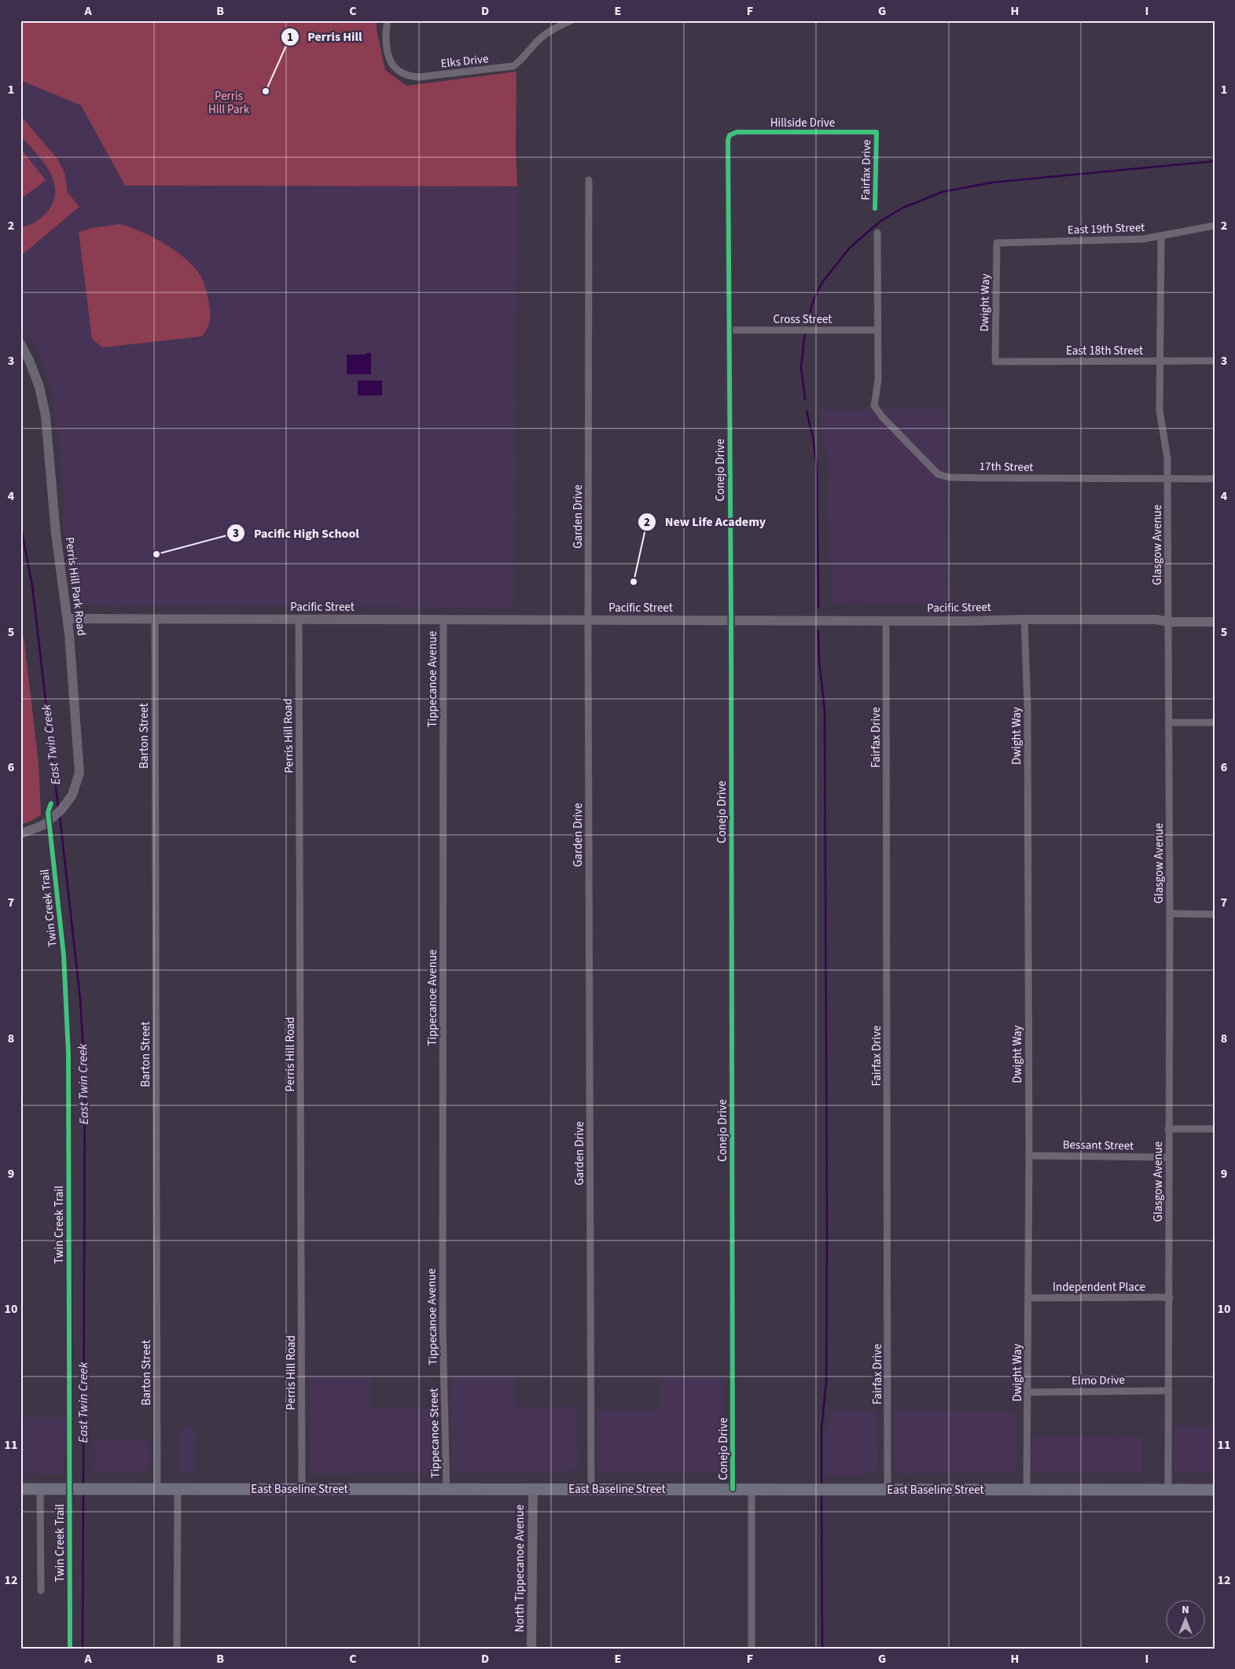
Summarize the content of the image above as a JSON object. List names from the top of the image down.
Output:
{
  "streets": {
    "main road": ["East Baseline Street"],
    "street": [
      "Elks Drive",
      "Hillside Drive",
      "Fairfax Drive",
      "East 19th Street",
      "Dwight Way",
      "Cross Street",
      "East 18th Street",
      "17th Street",
      "Conejo Drive",
      "Garden Drive",
      "Glasgow Avenue",
      "Perris Hill Park Road",
      "Pacific Street",
      "Tippecanoe Avenue",
      "Barton Street",
      "Perris Hill Road",
      "Bessant Street",
      "Independent Place",
      "Elmo Drive",
      "Tippecanoe Street",
      "North Tippecanoe Avenue"
    ],
    "cycle path": ["Twin Creek Trail"]
  },
  "crossings": [
    ["Hillside Drive", "Fairfax Drive"],
    ["Hillside Drive", "Conejo Drive"],
    ["Fairfax Drive", "Pacific Street"],
    ["Fairfax Drive", "East Baseline Street"],
    ["East 19th Street", "Dwight Way"],
    ["East 19th Street", "Glasgow Avenue"],
    ["Dwight Way", "East 18th Street"],
    ["Dwight Way", "Pacific Street"],
    ["Dwight Way", "Bessant Street"],
    ["Dwight Way", "Independent Place"],
    ["Dwight Way", "Elmo Drive"],
    ["Dwight Way", "East Baseline Street"],
    ["Cross Street", "17th Street"],
    ["Cross Street", "Conejo Drive"],
    ["East 18th Street", "Glasgow Avenue"],
    ["17th Street", "Glasgow Avenue"],
    ["Conejo Drive", "Pacific Street"],
    ["Conejo Drive", "East Baseline Street"],
    ["Garden Drive", "Pacific Street"],
    ["Garden Drive", "East Baseline Street"],
    ["Glasgow Avenue", "Pacific Street"],
    ["Glasgow Avenue", "Bessant Street"],
    ["Glasgow Avenue", "Independent Place"],
    ["Glasgow Avenue", "Elmo Drive"],
    ["Glasgow Avenue", "East Baseline Street"],
    ["Perris Hill Park Road", "Pacific Street"],
    ["Pacific Street", "Tippecanoe Avenue"],
    ["Pacific Street", "Barton Street"],
    ["Pacific Street", "Perris Hill Road"],
    ["Tippecanoe Avenue", "Tippecanoe Street"],
    ["Barton Street", "East Baseline Street"],
    ["Perris Hill Road", "East Baseline Street"],
    ["Tippecanoe Street", "East Baseline Street"],
    ["East Baseline Street", "North Tippecanoe Avenue"]
  ],
  "water": ["East Twin Creek"],
  "parks": ["Perris Hill Park"],
  "places": ["Perris Hill", "Pacific High School", "New Life Academy"],
  "north": "top",
  "grid": {
    "columns": [
      "A",
      "B",
      "C",
      "D",
      "E",
      "F",
      "G",
      "H",
      "I"
    ],
    "rows": [
      "1",
      "2",
      "3",
      "4",
      "5",
      "6",
      "7",
      "8",
      "9",
      "10",
      "11",
      "12"
    ]
  }
}
